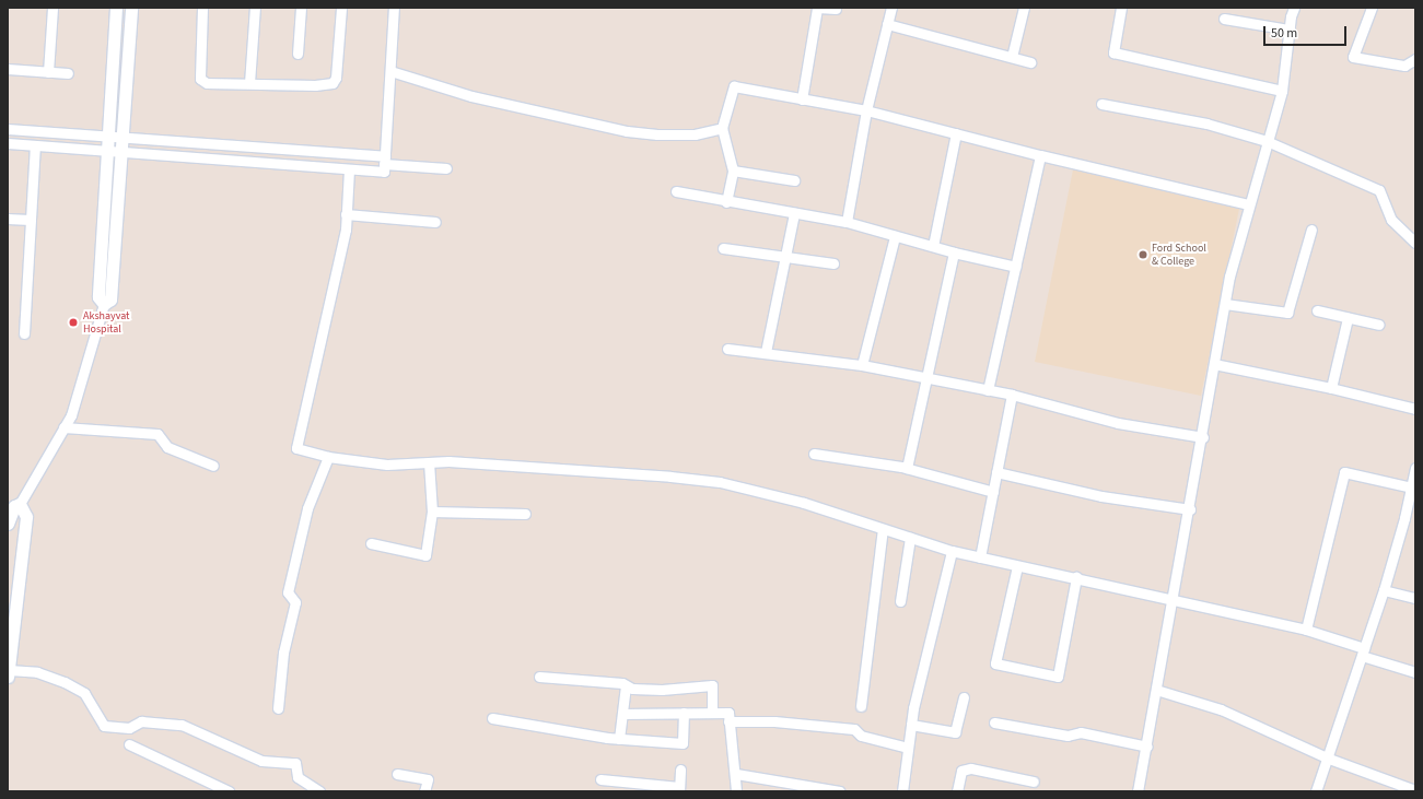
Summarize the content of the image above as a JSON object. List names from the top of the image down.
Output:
{
  "places": ["Ford School & College", "Akshayvat Hospital"],
  "scale_bar": "50 m"
}
